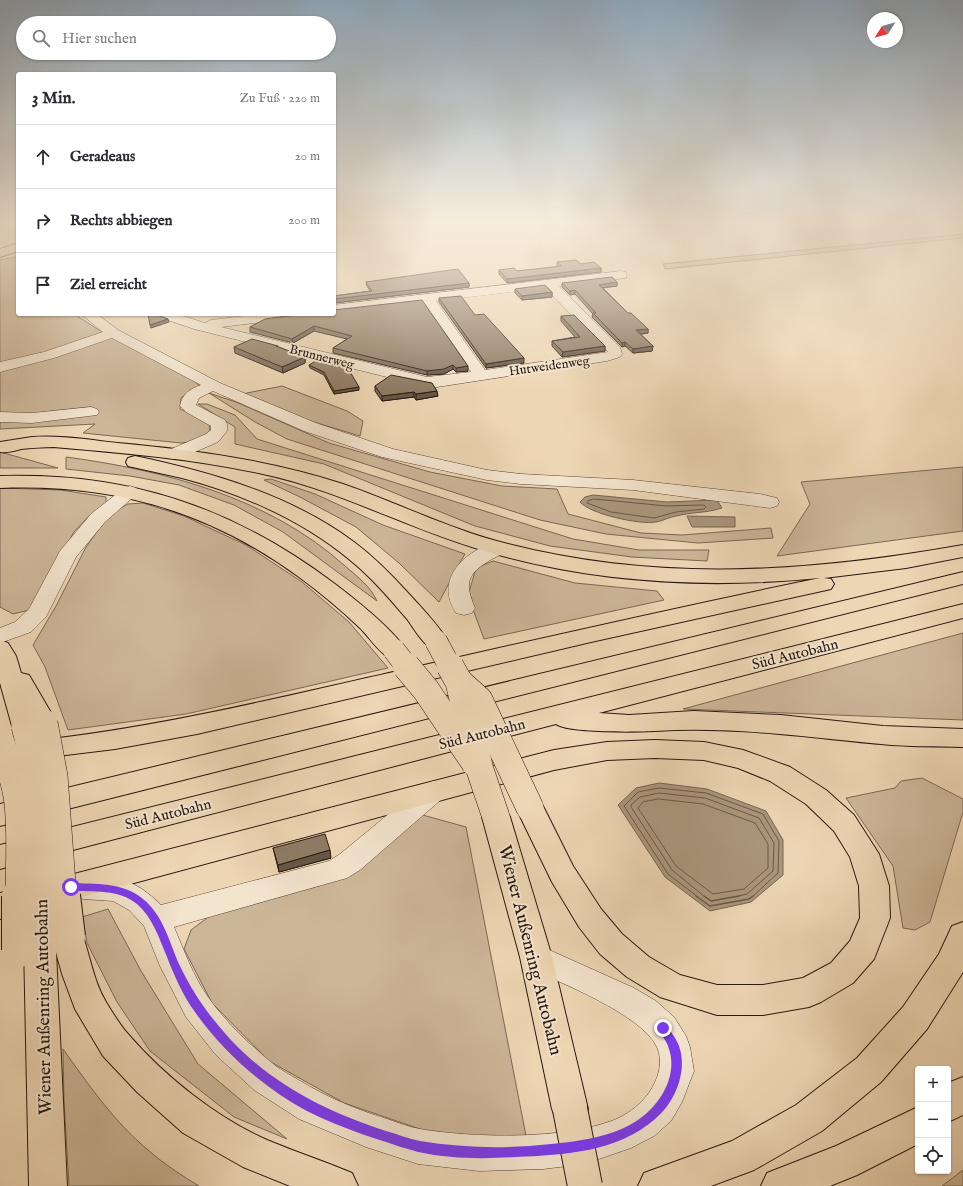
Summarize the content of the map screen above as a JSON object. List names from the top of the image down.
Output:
{
  "streets": {
    "main road": ["Süd Autobahn", "Wiener Außenring Autobahn"],
    "street": ["Brunnerweg", "Hutweidenweg"]
  },
  "crossings": [
    ["Brunnerweg", "Hutweidenweg"]
  ],
  "north": "bottom left",
  "page": {
    "search": "Hier suchen",
    "heading": ["3 Min.", "Zu Fuß · 220 m"],
    "list": [
      ["Geradeaus", "20 m"],
      ["Rechts abbiegen", "200 m"],
      "Ziel erreicht"
    ],
    "map_buttons": ["+", "−"]
  }
}
